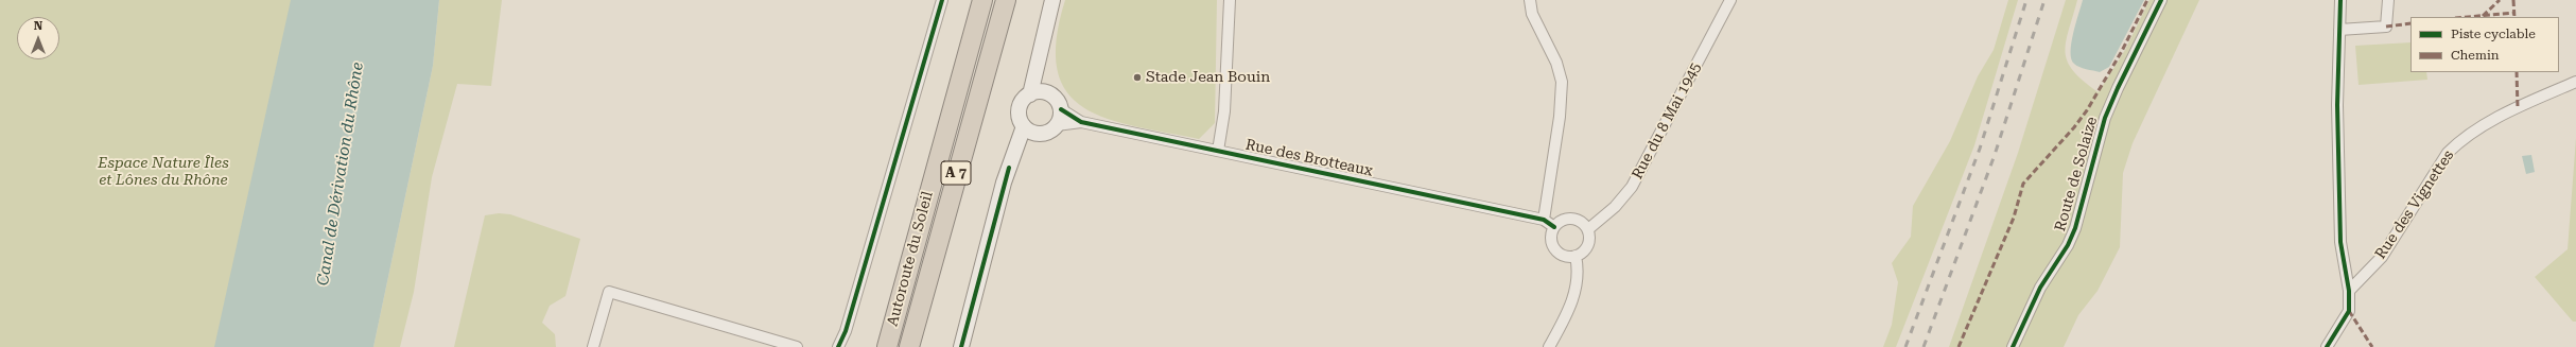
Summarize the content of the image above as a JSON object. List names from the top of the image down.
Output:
{
  "streets": {
    "highway": ["A 7", "Autoroute du Soleil"],
    "street": [
      "Rue du 8 Mai 1945",
      "Rue des Brotteaux",
      "Route de Solaize",
      "Rue des Vignettes"
    ]
  },
  "crossings": [
    ["Rue du 8 Mai 1945", "Rue des Brotteaux"]
  ],
  "water": ["Canal de Dérivation du Rhône"],
  "parks": ["Espace Nature Îles et Lônes du Rhône"],
  "places": ["Stade Jean Bouin"],
  "legend": ["Piste cyclable", "Chemin"],
  "north": "top"
}
